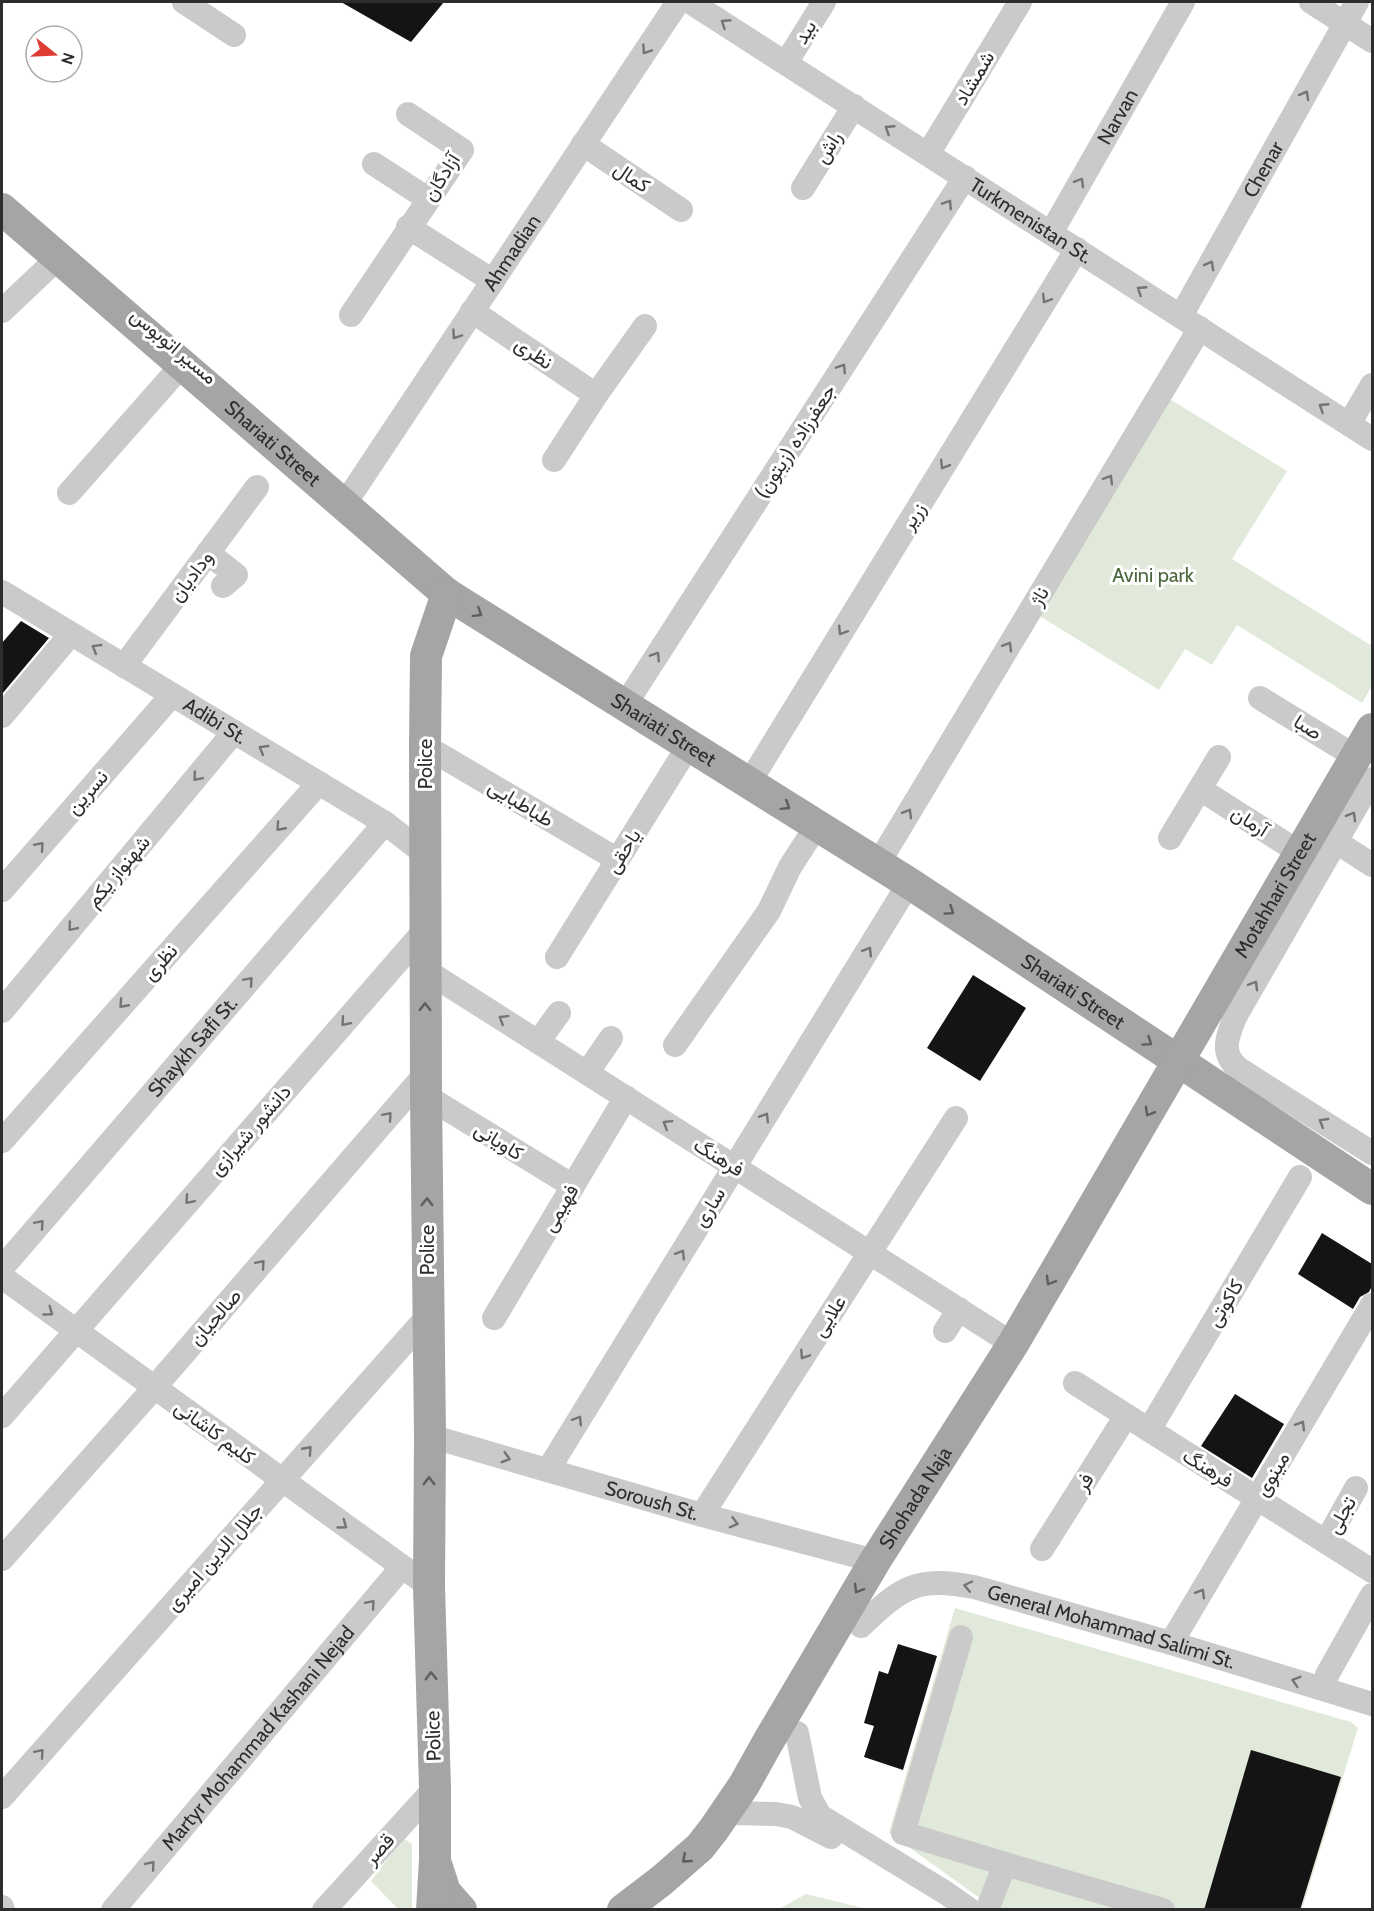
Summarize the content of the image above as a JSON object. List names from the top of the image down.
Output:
{
  "streets": {
    "main road": [
      "Shariati Street",
      "Police",
      "Motahhari Street",
      "Shohada Naja"
    ],
    "street": [
      "بید",
      "شمشاد",
      "Narvan",
      "راش",
      "Chenar",
      "آزادگان",
      "کمال",
      "Turkmenistan St.",
      "Ahmadian",
      "مسیر اتوبوس",
      "نظری",
      "جعفرزاده (زیتون)",
      "زریر",
      "ودادیان",
      "ناژ",
      "Adibi St.",
      "صبا",
      "نسرین",
      "طباطبایی",
      "آرمان",
      "یاحقی",
      "شهنواز یکم",
      "Shaykh Safi St.",
      "دانشور شیرازی",
      "کاویانی",
      "فرهنگ",
      "ساری",
      "فهیمی",
      "کاکوتی",
      "علایی",
      "صالحیان",
      "کلیم کاشانی",
      "مینوی",
      "فر",
      "Soroush St.",
      "تجلی",
      "جلال الدین امیری",
      "General Mohammad Salimi St.",
      "Martyr Mohammad Kashani Nejad",
      "قصر"
    ]
  },
  "crossings": [
    ["بید", "Turkmenistan St."],
    ["شمشاد", "Turkmenistan St."],
    ["Narvan", "Turkmenistan St."],
    ["راش", "Turkmenistan St."],
    ["Chenar", "Turkmenistan St."],
    ["Chenar", "ناژ"],
    ["کمال", "Ahmadian"],
    ["Turkmenistan St.", "Ahmadian"],
    ["Turkmenistan St.", "جعفرزاده (زیتون)"],
    ["Turkmenistan St.", "زریر"],
    ["Turkmenistan St.", "ناژ"],
    ["Ahmadian", "مسیر اتوبوس"],
    ["Ahmadian", "نظری"],
    ["Ahmadian", "Shariati Street"],
    ["مسیر اتوبوس", "Shariati Street"],
    ["نظری", "Adibi St."],
    ["جعفرزاده (زیتون)", "Shariati Street"],
    ["Shariati Street", "زریر"],
    ["Shariati Street", "ناژ"],
    ["Shariati Street", "Police"],
    ["Shariati Street", "یاحقی"],
    ["Shariati Street", "Motahhari Street"],
    ["Shariati Street", "ساری"],
    ["Shariati Street", "Shohada Naja"],
    ["ودادیان", "Adibi St."],
    ["Adibi St.", "Police"],
    ["Adibi St.", "نسرین"],
    ["Adibi St.", "شهنواز یکم"],
    ["Adibi St.", "Shaykh Safi St."],
    ["صبا", "Motahhari Street"],
    ["Police", "طباطبایی"],
    ["Police", "دانشور شیرازی"],
    ["Police", "کاویانی"],
    ["Police", "فرهنگ"],
    ["Police", "صالحیان"],
    ["Police", "کلیم کاشانی"],
    ["Police", "Soroush St."],
    ["Police", "جلال الدین امیری"],
    ["Police", "قصر"],
    ["طباطبایی", "یاحقی"],
    ["آرمان", "Motahhari Street"],
    ["Motahhari Street", "Shohada Naja"],
    ["دانشور شیرازی", "کلیم کاشانی"],
    ["کاویانی", "فهیمی"],
    ["کاویانی", "صالحیان"],
    ["فرهنگ", "ساری"],
    ["فرهنگ", "فهیمی"],
    ["فرهنگ", "کاکوتی"],
    ["فرهنگ", "علایی"],
    ["فرهنگ", "مینوی"],
    ["فرهنگ", "فر"],
    ["فرهنگ", "Shohada Naja"],
    ["فرهنگ", "تجلی"],
    ["ساری", "Soroush St."],
    ["علایی", "Soroush St."],
    ["صالحیان", "کلیم کاشانی"],
    ["کلیم کاشانی", "جلال الدین امیری"],
    ["کلیم کاشانی", "Martyr Mohammad Kashani Nejad"],
    ["مینوی", "General Mohammad Salimi St."],
    ["Shohada Naja", "Soroush St."]
  ],
  "one_way": [
    "Narvan",
    "Chenar",
    "Turkmenistan St.",
    "Ahmadian",
    "نظری",
    "جعفرزاده (زیتون)",
    "Shariati Street",
    "زریر",
    "ناژ",
    "Police",
    "شهنواز یکم",
    "Shaykh Safi St.",
    "دانشور شیرازی",
    "علایی",
    "صالحیان",
    "کلیم کاشانی",
    "مینوی",
    "Soroush St.",
    "جلال الدین امیری",
    "General Mohammad Salimi St.",
    "Martyr Mohammad Kashani Nejad"
  ],
  "parks": ["Avini park"],
  "north": "right"
}
